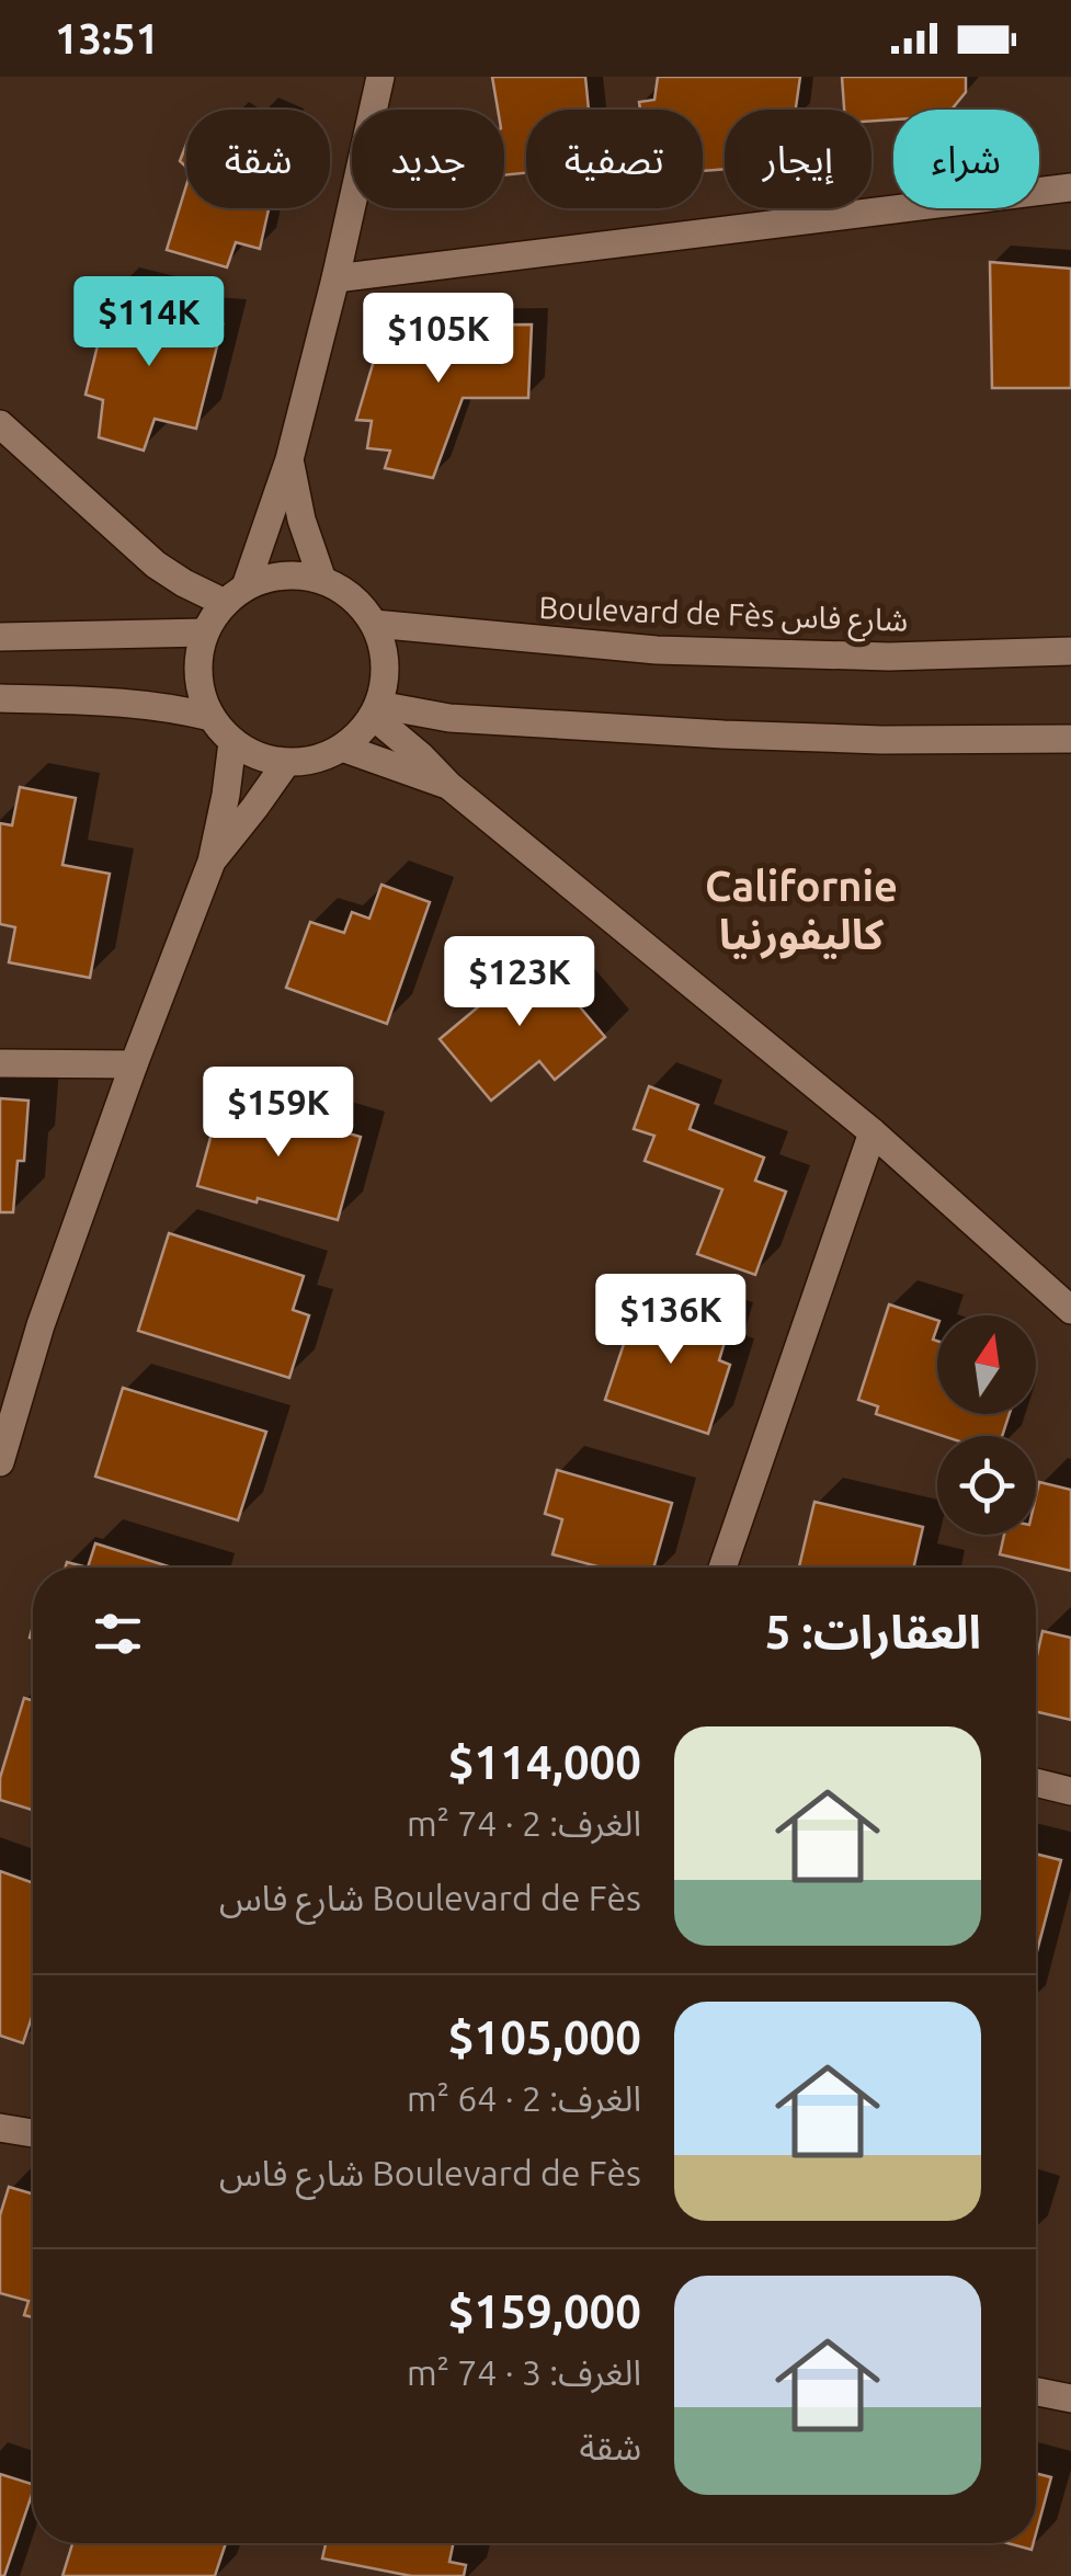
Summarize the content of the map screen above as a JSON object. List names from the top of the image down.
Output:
{
  "streets": {
    "street": ["Boulevard de Fès شارع فاس"]
  },
  "districts": ["Californie كاليفورنيا"],
  "north": "top",
  "page": {
    "status": "13:51",
    "chip": [
      "شراء",
      "إيجار",
      "تصفية",
      "جديد",
      "شقة"
    ],
    "price": [
      "$114K",
      "$105K",
      "$123K",
      "$159K",
      "$136K"
    ],
    "heading": "العقارات: 5",
    "list": [
      {
        "name": "$114,000",
        "note": "الغرف: 2 · 74 m² · Boulevard de Fès شارع فاس"
      },
      {
        "name": "$105,000",
        "note": "الغرف: 2 · 64 m² · Boulevard de Fès شارع فاس"
      },
      {
        "name": "$159,000",
        "note": "الغرف: 3 · 74 m² · شقة"
      }
    ]
  }
}
